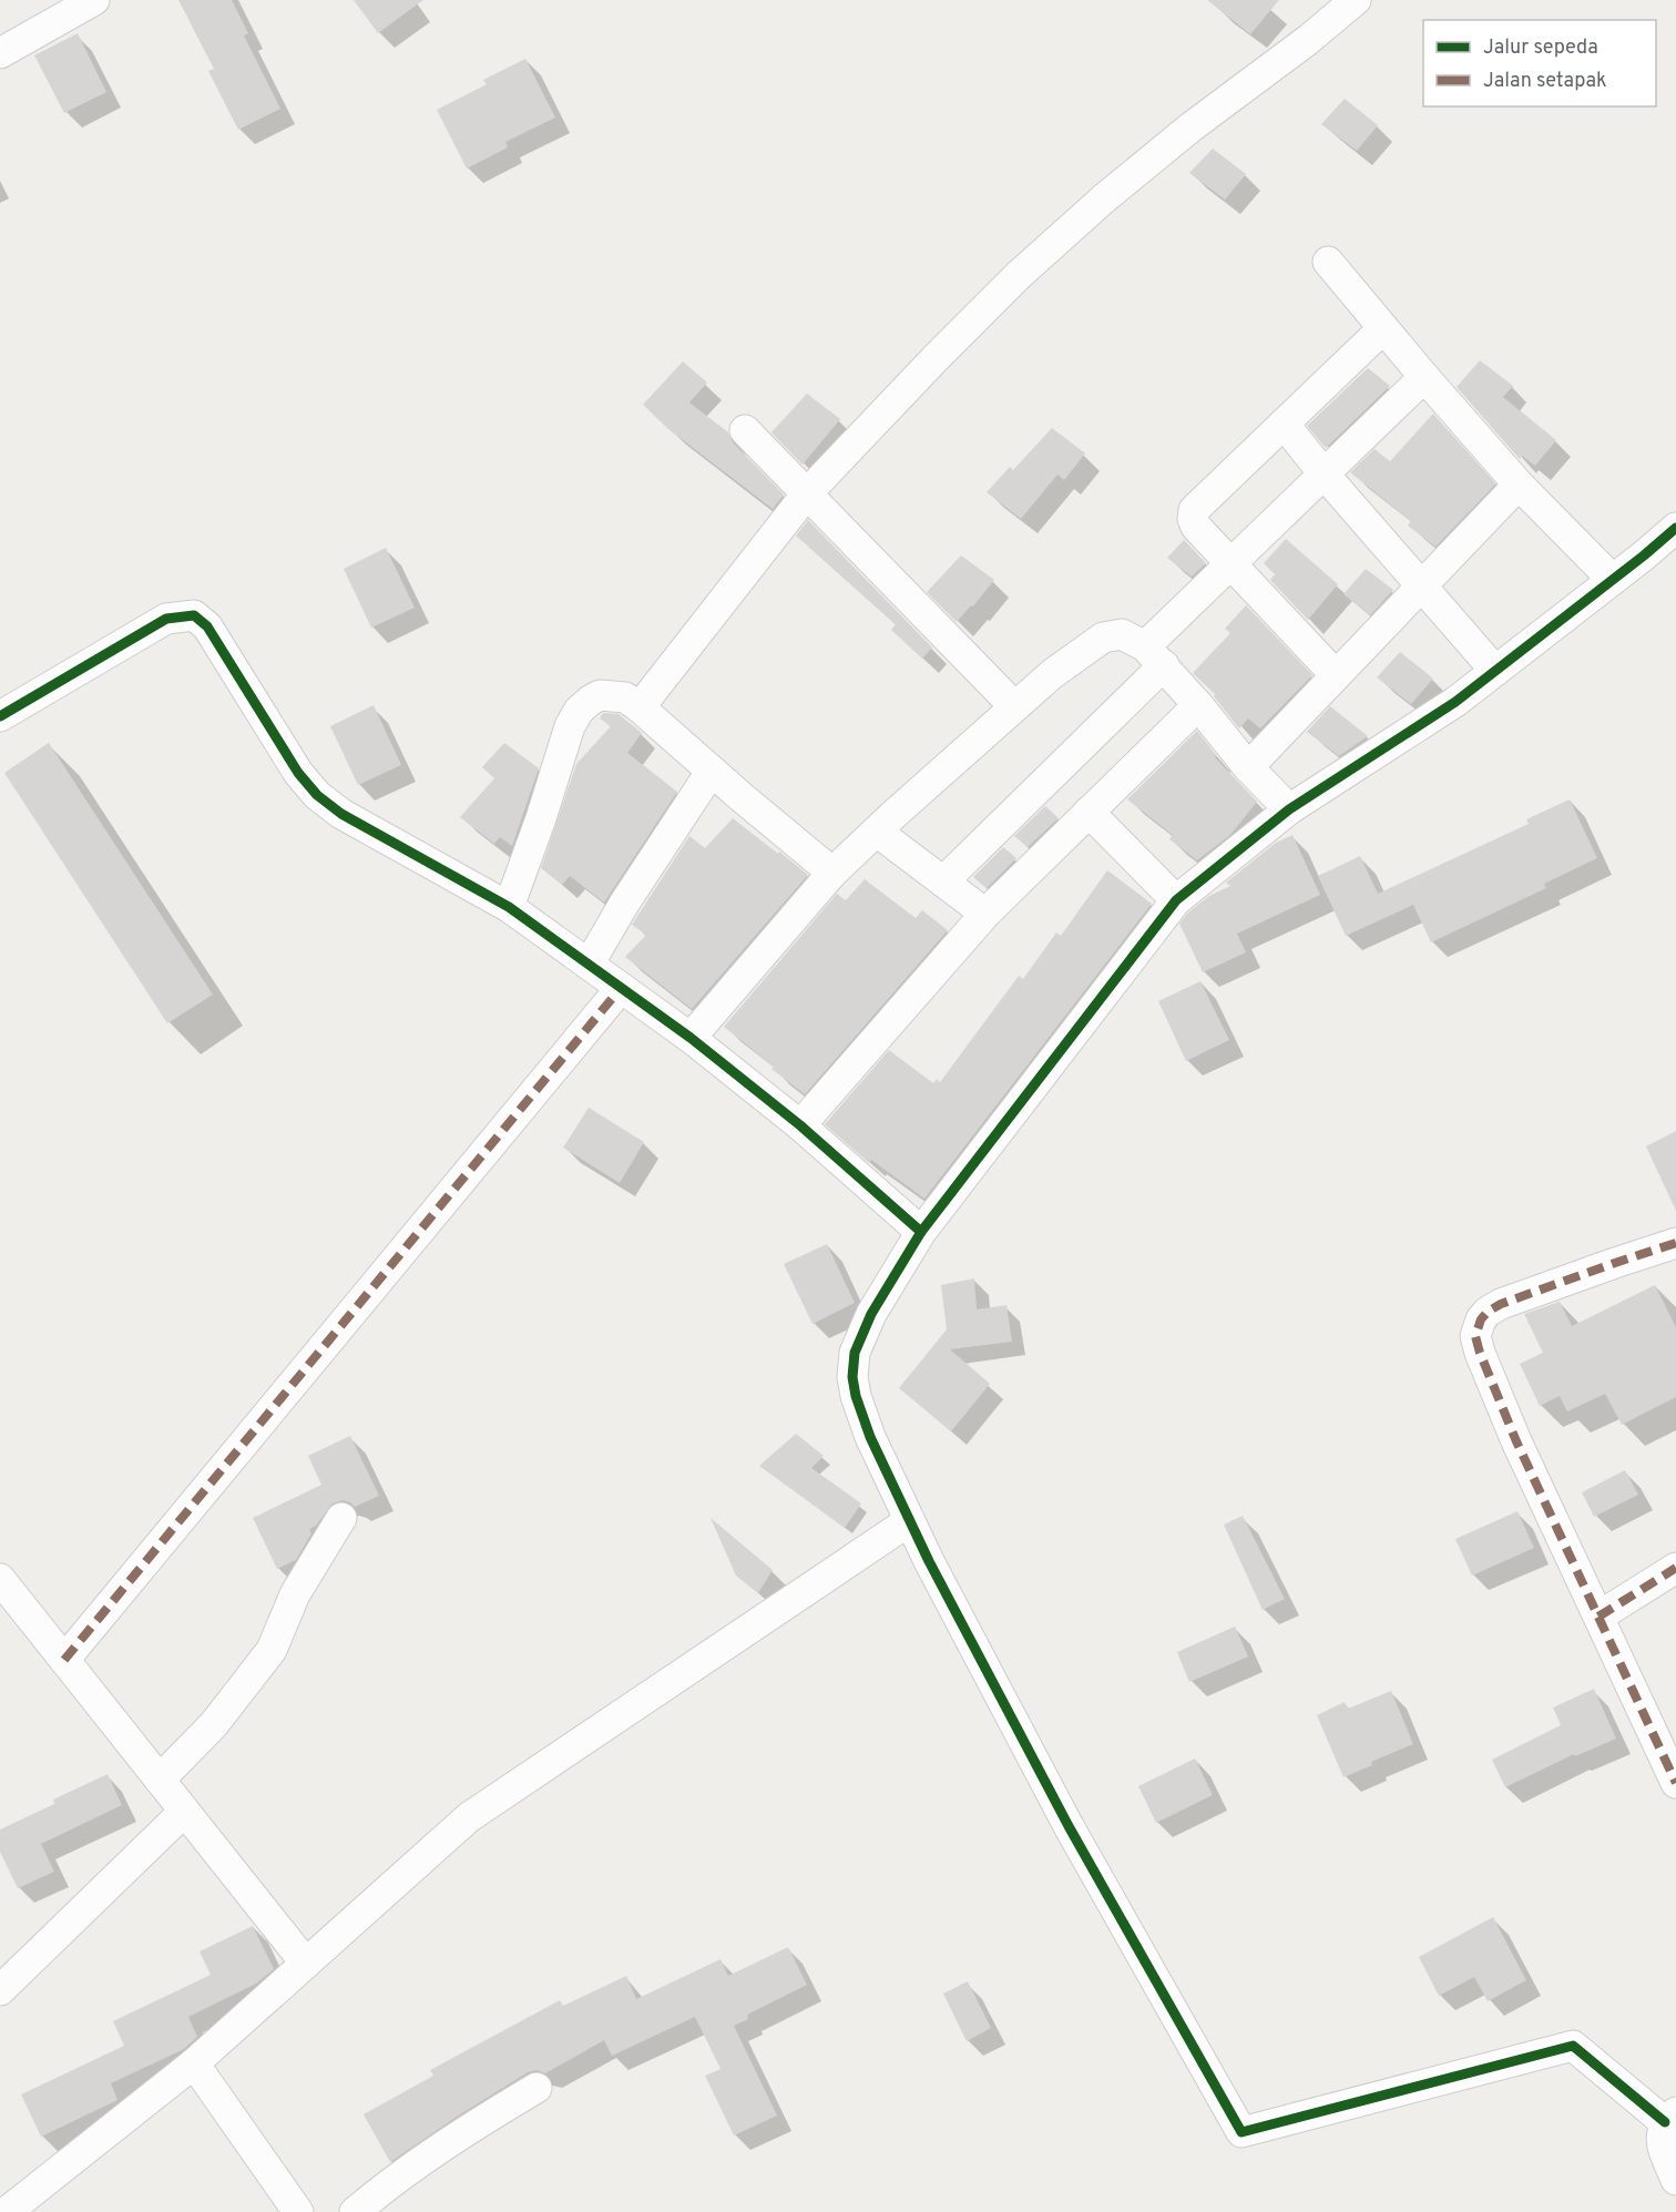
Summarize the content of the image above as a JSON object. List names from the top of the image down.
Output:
{
  "legend": ["Jalur sepeda", "Jalan setapak"]
}
